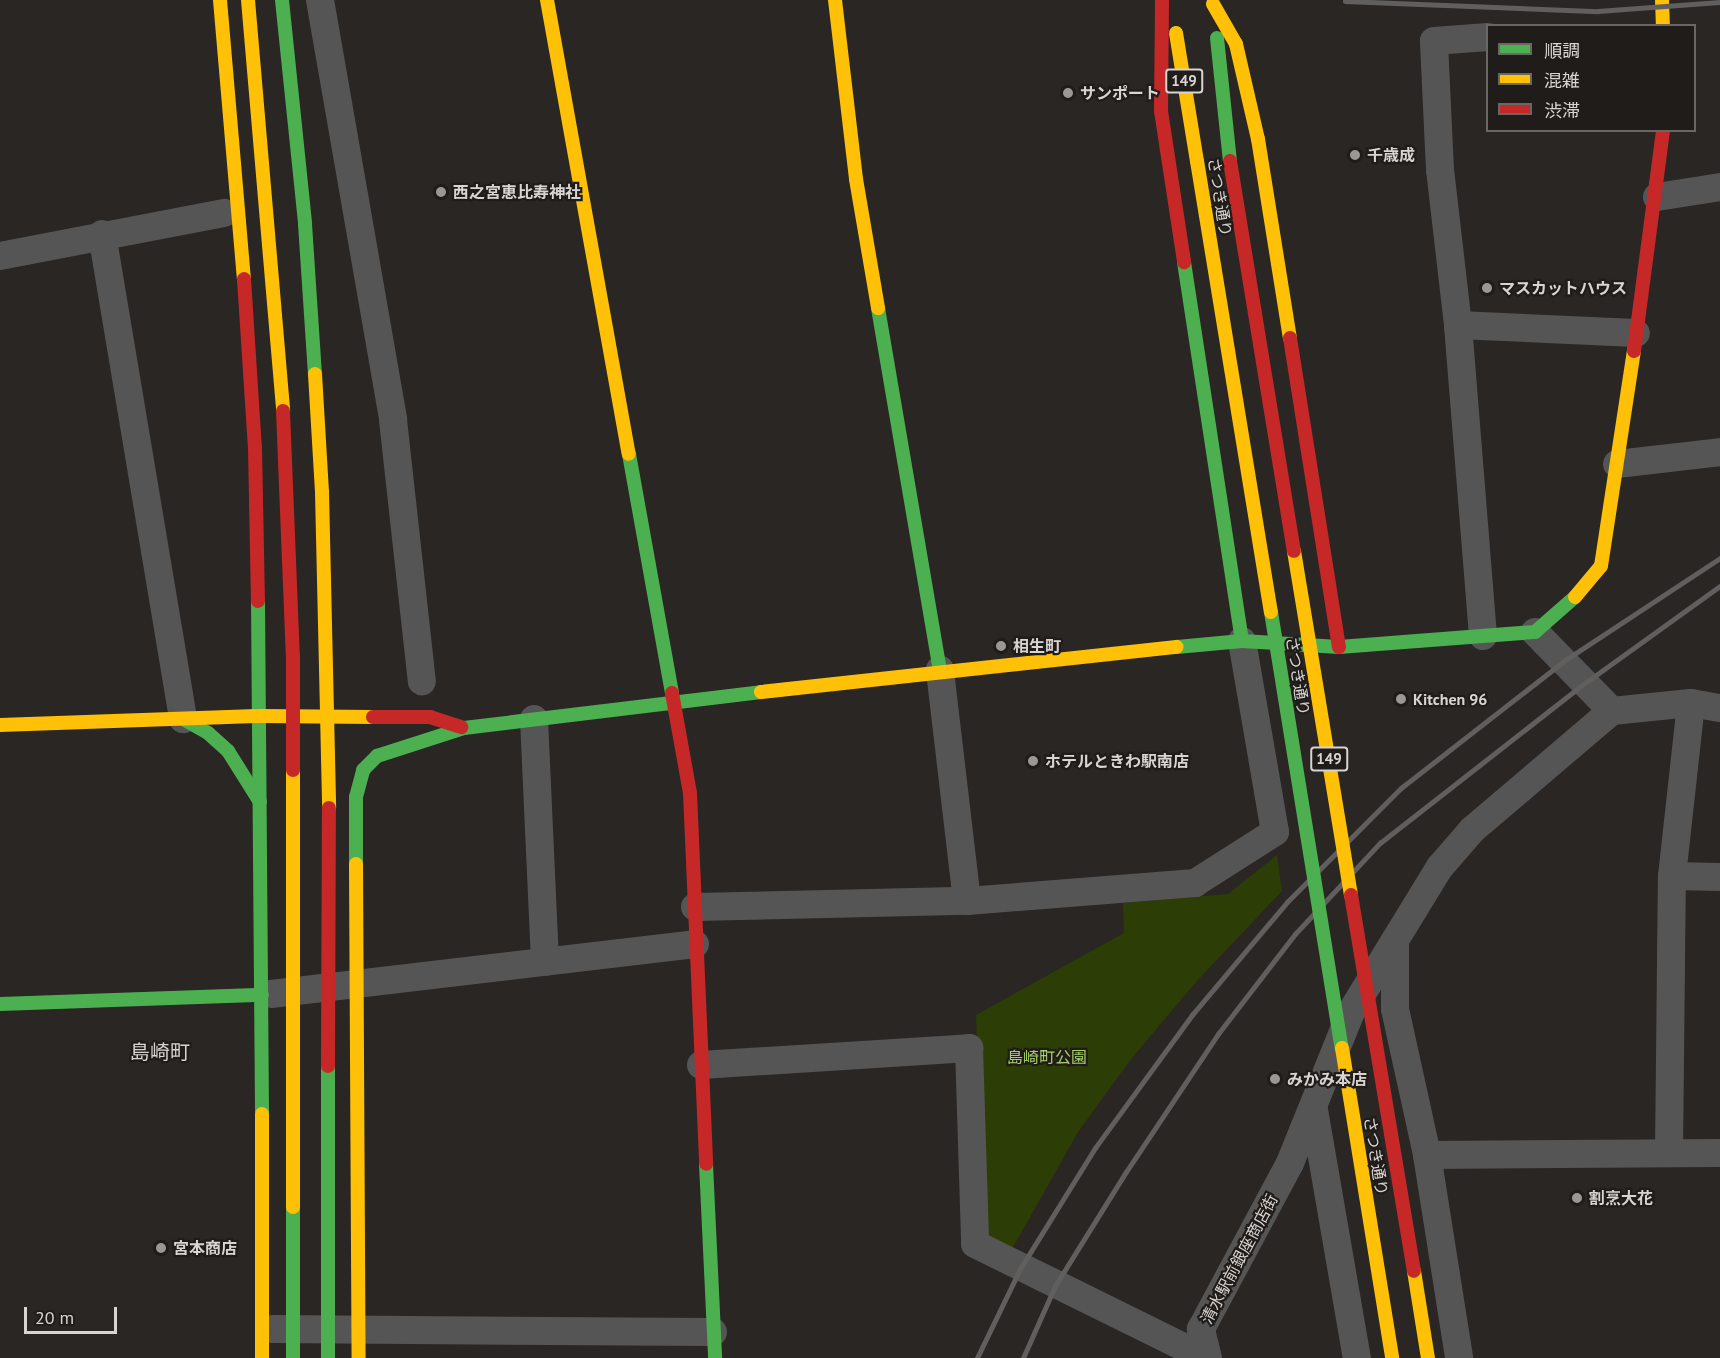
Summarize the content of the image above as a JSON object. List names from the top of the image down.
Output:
{
  "streets": {
    "main road": ["149", "さつき通り"],
    "street": ["清水駅前銀座商店街"]
  },
  "districts": ["島崎町"],
  "parks": ["島崎町公園"],
  "places": [
    "サンポート",
    "千歳成",
    "西之宮恵比寿神社",
    "マスカットハウス",
    "相生町",
    "Kitchen 96",
    "ホテルときわ駅南店",
    "みかみ本店",
    "割烹大花",
    "宮本商店"
  ],
  "legend": ["順調", "混雑", "渋滞"],
  "scale_bar": "20 m"
}
